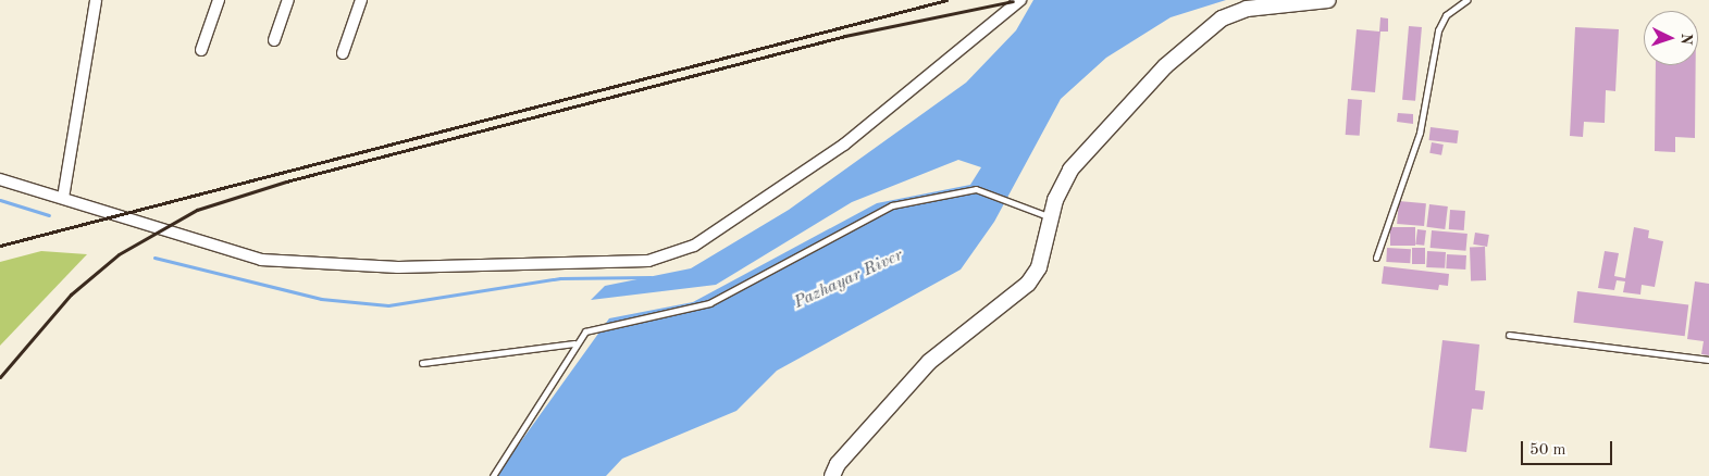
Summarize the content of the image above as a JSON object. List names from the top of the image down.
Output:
{
  "water": ["Pazhayar River"],
  "scale_bar": "50 m",
  "north": "right"
}
